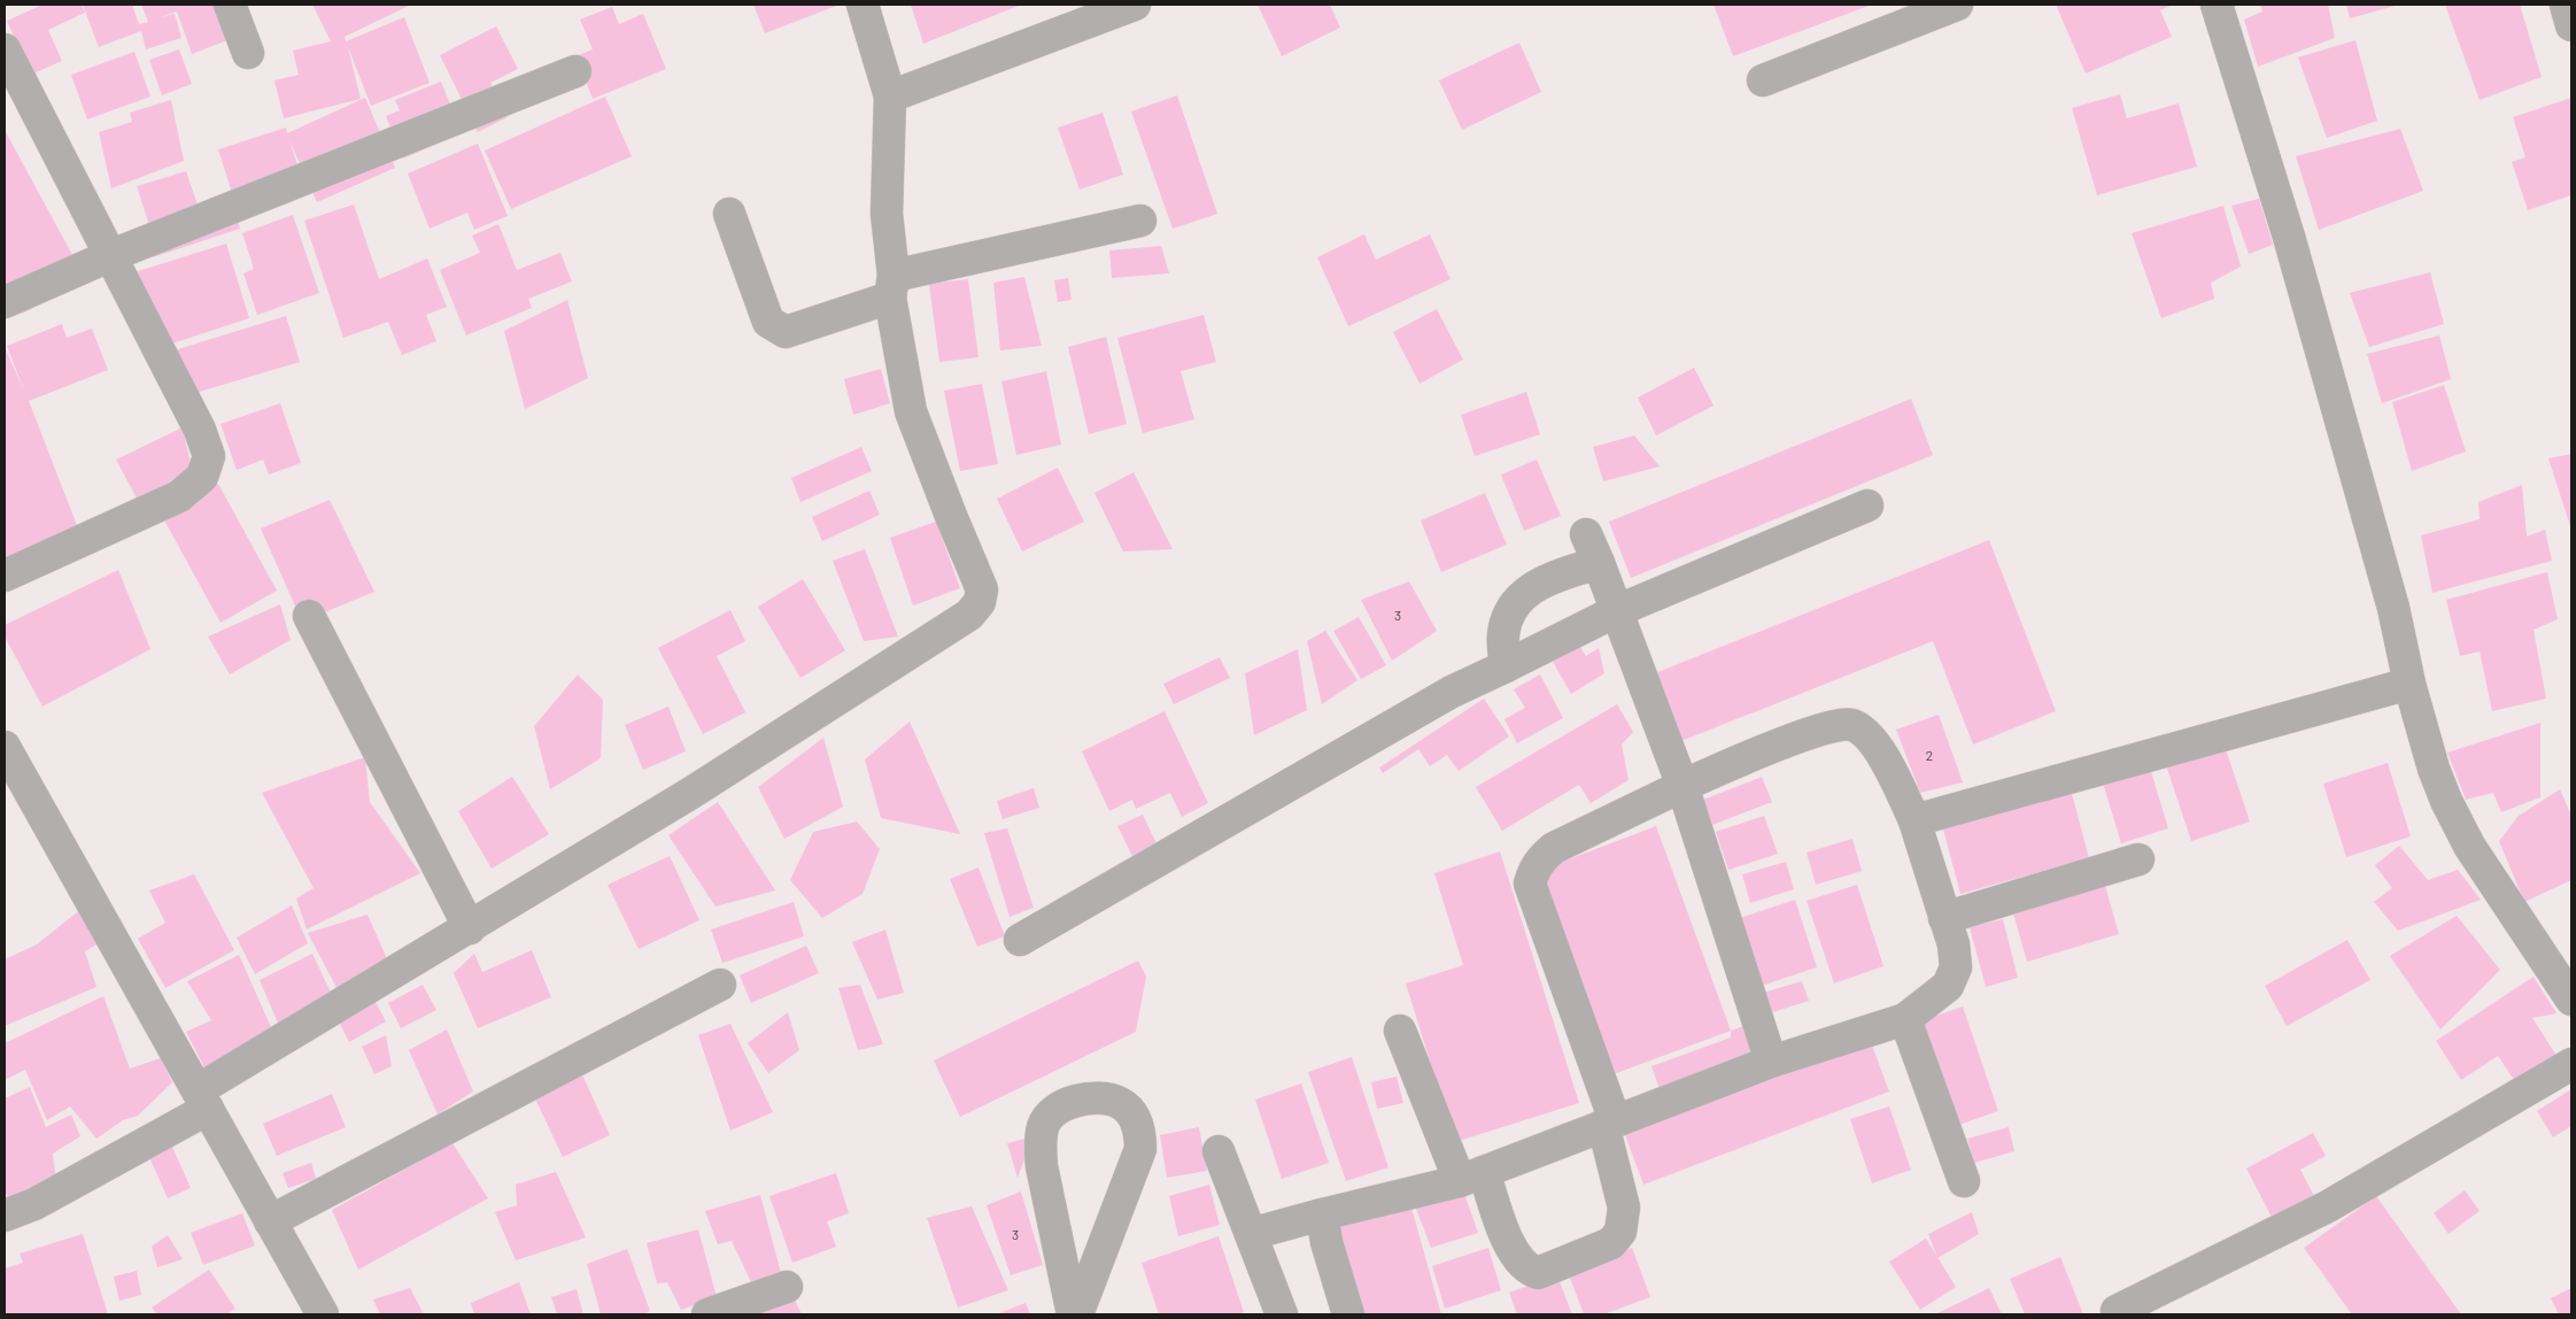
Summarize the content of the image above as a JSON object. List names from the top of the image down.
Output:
{
  "house_numbers": ["3", "2", "3"]
}
